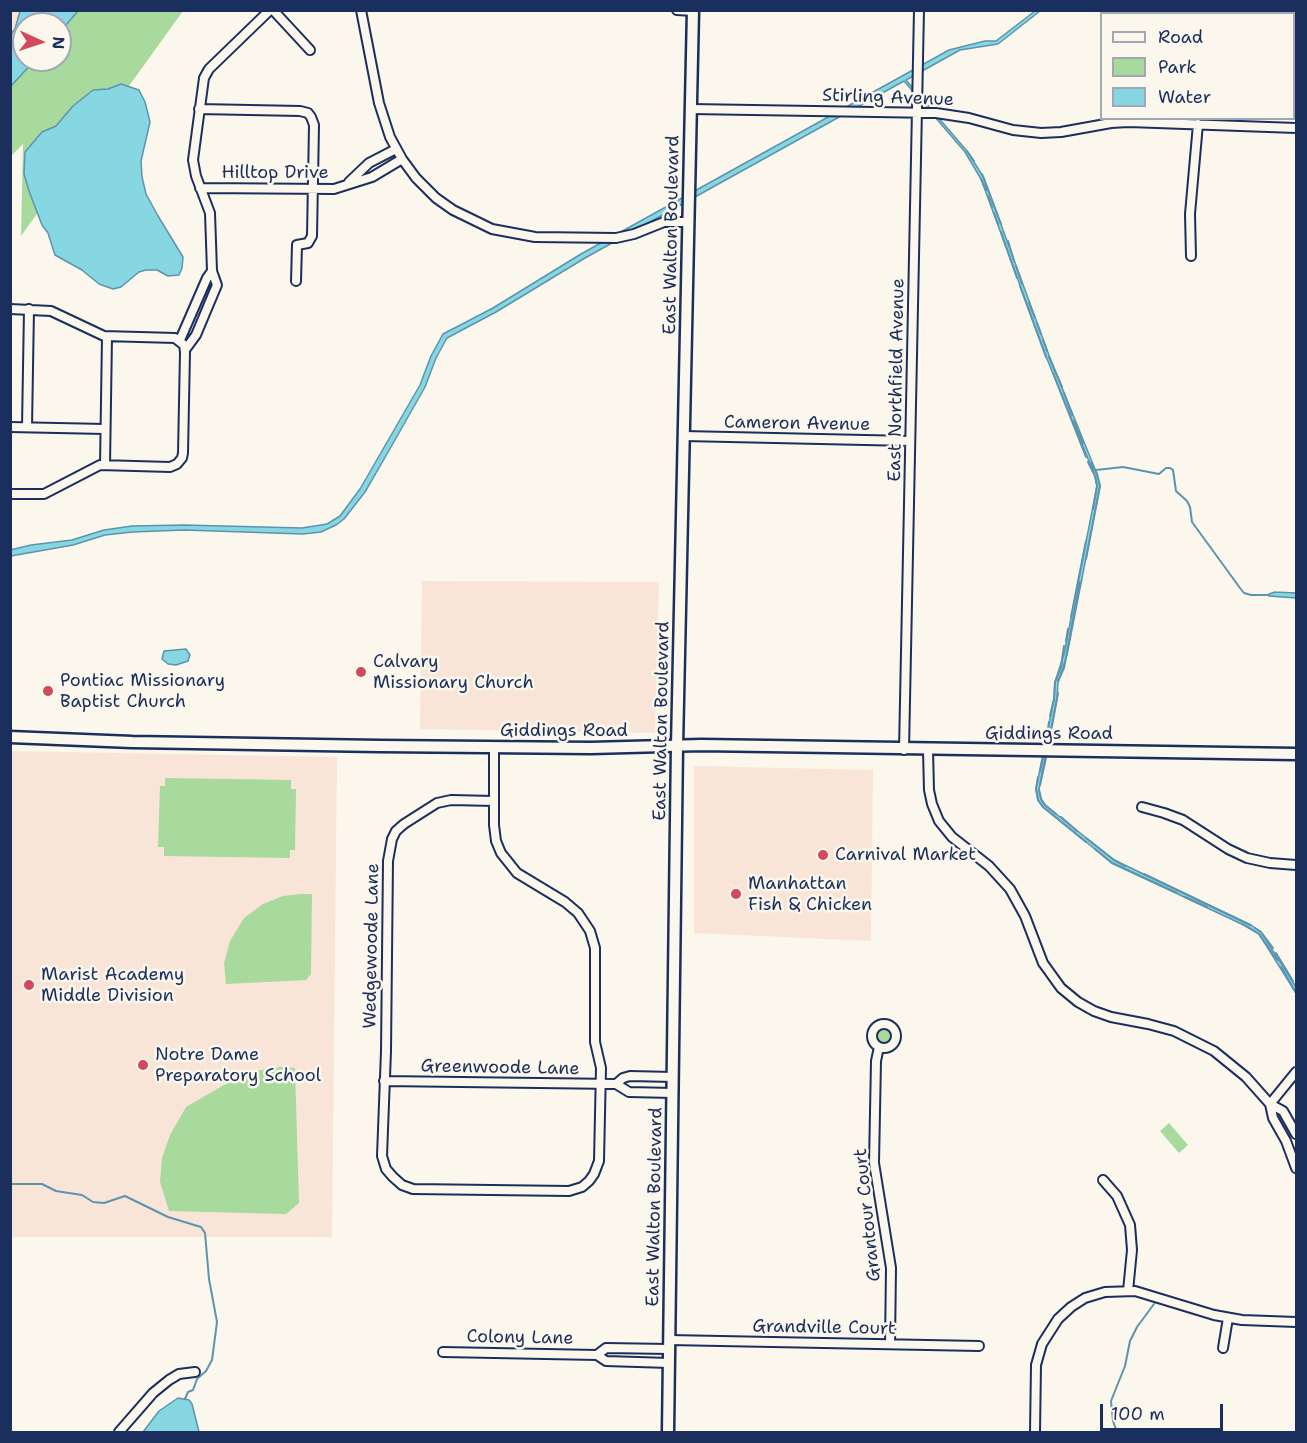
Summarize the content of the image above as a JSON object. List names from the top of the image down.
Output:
{
  "streets": {
    "main road": ["East Walton Boulevard", "Giddings Road"],
    "street": [
      "Stirling Avenue",
      "Hilltop Drive",
      "East Northfield Avenue",
      "Cameron Avenue",
      "Wedgewoode Lane",
      "Greenwoode Lane",
      "Grantour Court",
      "Grandville Court",
      "Colony Lane"
    ]
  },
  "crossings": [
    ["Stirling Avenue", "East Walton Boulevard"],
    ["Stirling Avenue", "East Northfield Avenue"],
    ["East Walton Boulevard", "Cameron Avenue"],
    ["East Walton Boulevard", "Giddings Road"],
    ["East Walton Boulevard", "Greenwoode Lane"],
    ["East Walton Boulevard", "Grandville Court"],
    ["East Walton Boulevard", "Colony Lane"],
    ["East Northfield Avenue", "Cameron Avenue"],
    ["East Northfield Avenue", "Giddings Road"],
    ["Wedgewoode Lane", "Greenwoode Lane"],
    ["Grantour Court", "Grandville Court"],
    ["Grandville Court", "Colony Lane"]
  ],
  "places": [
    "Calvary Missionary Church",
    "Pontiac Missionary Baptist Church",
    "Carnival Market",
    "Manhattan Fish & Chicken",
    "Marist Academy Middle Division",
    "Notre Dame Preparatory School"
  ],
  "legend": ["Road", "Park", "Water"],
  "scale_bar": "100 m",
  "north": "right"
}
